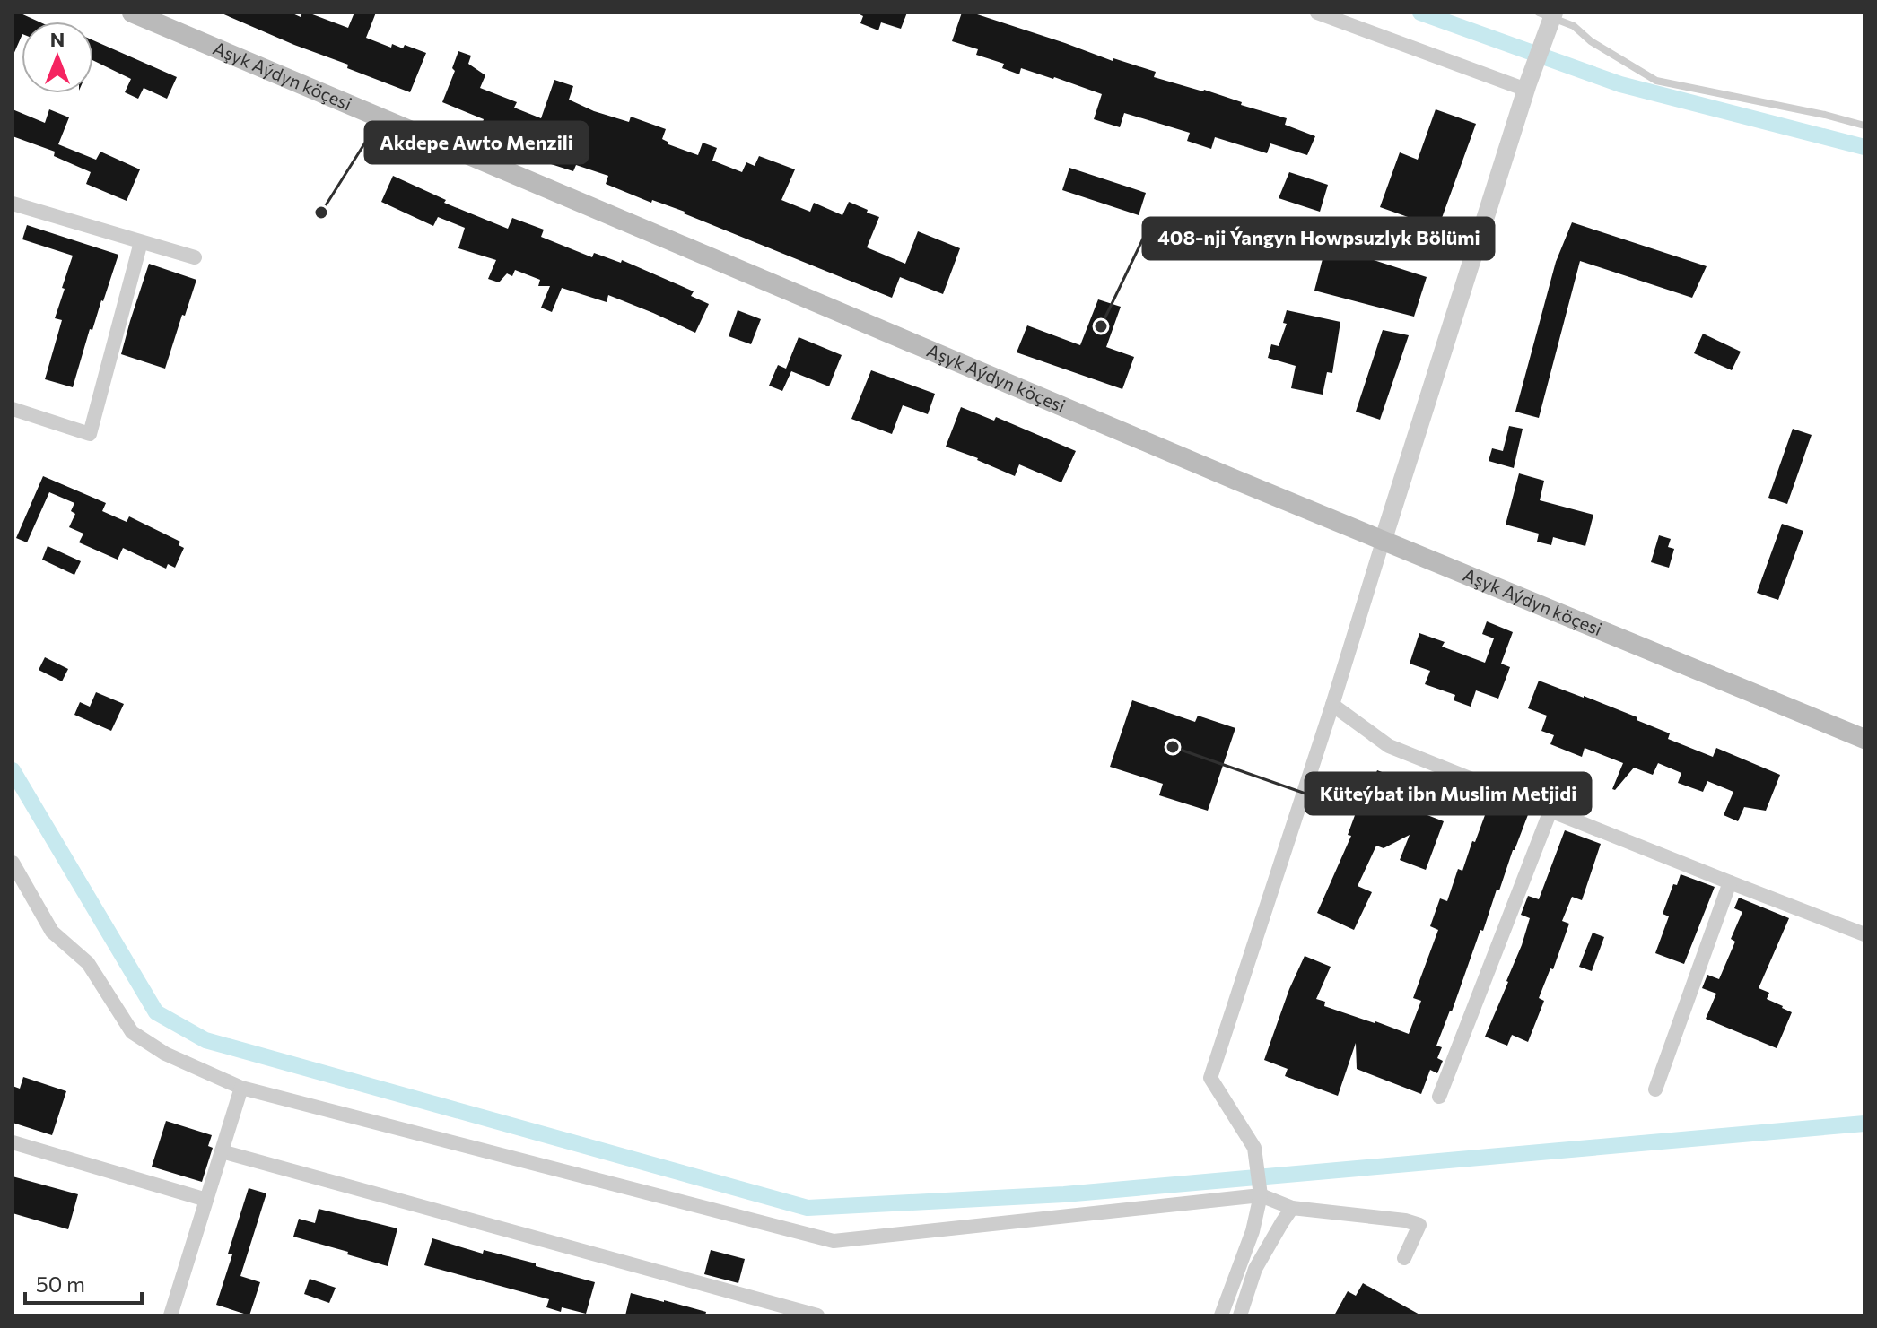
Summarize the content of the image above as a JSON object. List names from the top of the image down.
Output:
{
  "streets": {
    "main road": ["Aşyk Aýdyn köçesi"]
  },
  "places": ["Akdepe Awto Menzili", "408-nji Ýangyn Howpsuzlyk Bölümi", "Küteýbat ibn Muslim Metjidi"],
  "scale_bar": "50 m",
  "north": "top"
}
